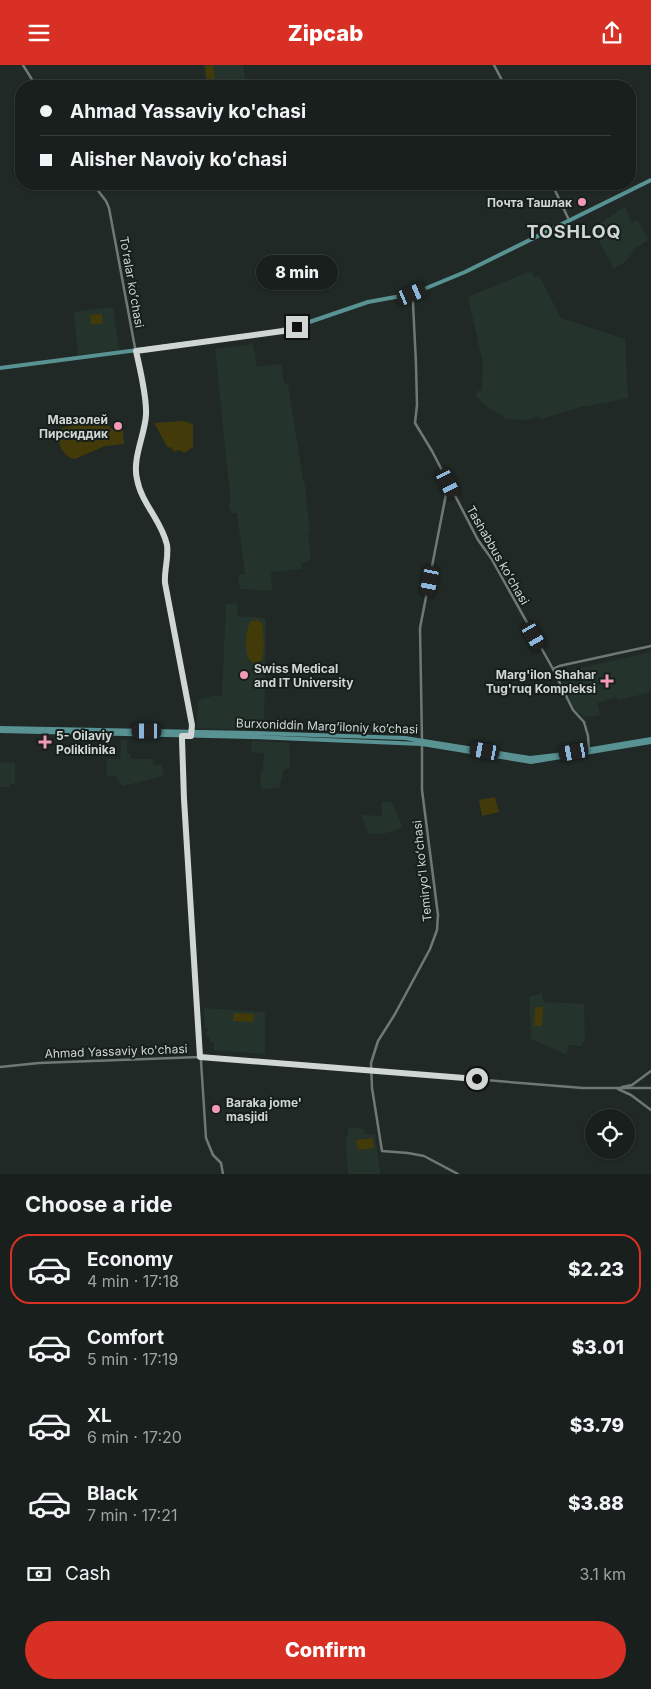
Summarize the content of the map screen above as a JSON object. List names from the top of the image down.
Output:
{
  "streets": {
    "main road": ["Burxoniddin Marg’iloniy ko’chasi"],
    "street": [
      "Toʻralar koʻchasi",
      "Tashabbus koʻchasi",
      "Temiryoʻl koʻchasi",
      "Ahmad Yassaviy ko'chasi"
    ]
  },
  "crossings": [
    ["Toʻralar koʻchasi", "Burxoniddin Marg’iloniy ko’chasi"],
    ["Tashabbus koʻchasi", "Burxoniddin Marg’iloniy ko’chasi"],
    ["Tashabbus koʻchasi", "Temiryoʻl koʻchasi"],
    ["Burxoniddin Marg’iloniy ko’chasi", "Temiryoʻl koʻchasi"],
    ["Temiryoʻl koʻchasi", "Ahmad Yassaviy ko'chasi"]
  ],
  "districts": ["TOSHLOQ"],
  "places": {
    "other": [
      "Почта Ташлак",
      "Мавзолей Пирсиддик",
      "Swiss Medical and IT University",
      "Baraka jome' masjidi"
    ],
    "health": ["Marg'ilon Shahar Tug'ruq Kompleksi", "5- Oilaviy Poliklinika"]
  },
  "page": {
    "header": "Zipcab",
    "banner": ["Ahmad Yassaviy ko'chasi", "Alisher Navoiy koʻchasi"],
    "bubble": "8 min",
    "heading": "Choose a ride",
    "list": [
      {
        "name": "Economy",
        "note": "4 min · 17:18",
        "value": "$2.23"
      },
      {
        "name": "Comfort",
        "note": "5 min · 17:19",
        "value": "$3.01"
      },
      {
        "name": "XL",
        "note": "6 min · 17:20",
        "value": "$3.79"
      },
      {
        "name": "Black",
        "note": "7 min · 17:21",
        "value": "$3.88"
      }
    ],
    "pay": ["Cash", "3.1 km"],
    "buttons": "Confirm"
  }
}
